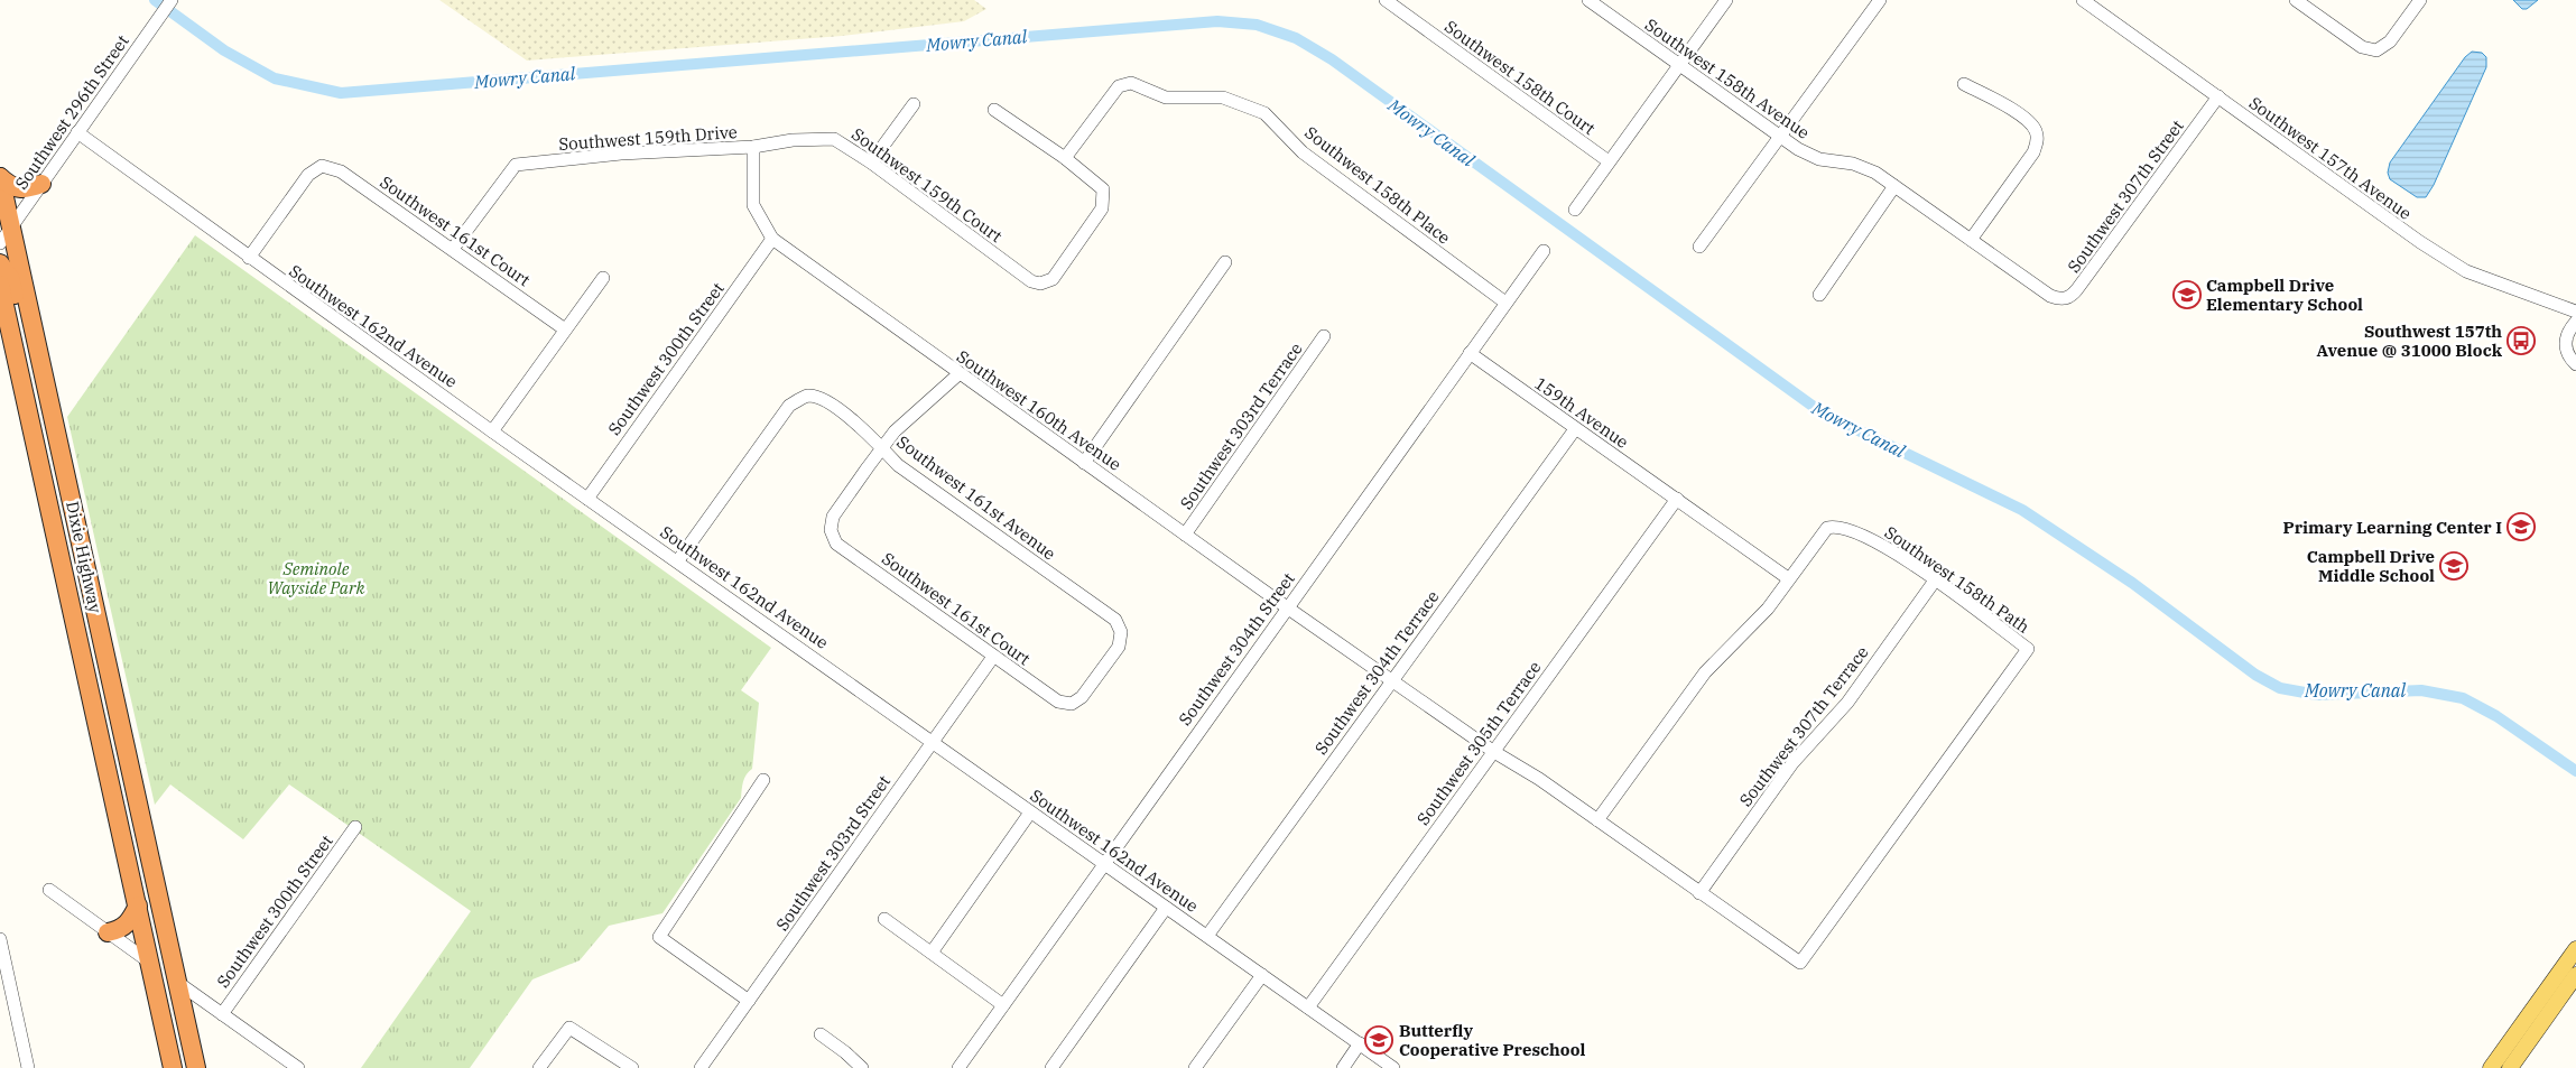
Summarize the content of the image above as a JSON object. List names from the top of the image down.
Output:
{
  "streets": {
    "highway": ["Dixie Highway"],
    "street": [
      "Southwest 158th Court",
      "Southwest 158th Avenue",
      "Southwest 296th Street",
      "Southwest 159th Drive",
      "Southwest 157th Avenue",
      "Southwest 159th Court",
      "Southwest 158th Place",
      "Southwest 307th Street",
      "Southwest 161st Court",
      "Southwest 162nd Avenue",
      "Southwest 300th Street",
      "Southwest 160th Avenue",
      "159th Avenue",
      "Southwest 303rd Terrace",
      "Southwest 161st Avenue",
      "Southwest 158th Path",
      "Southwest 304th Street",
      "Southwest 304th Terrace",
      "Southwest 307th Terrace",
      "Southwest 305th Terrace",
      "Southwest 303rd Street"
    ]
  },
  "crossings": [
    ["Southwest 158th Avenue", "Southwest 307th Street"],
    ["Southwest 296th Street", "Southwest 162nd Avenue"],
    ["Southwest 296th Street", "Dixie Highway"],
    ["Southwest 159th Drive", "Southwest 159th Court"],
    ["Southwest 159th Drive", "Southwest 161st Court"],
    ["Southwest 159th Drive", "Southwest 300th Street"],
    ["Southwest 159th Drive", "Southwest 160th Avenue"],
    ["Southwest 157th Avenue", "Southwest 307th Street"],
    ["Southwest 159th Court", "Southwest 158th Place"],
    ["Southwest 158th Place", "Southwest 304th Street"],
    ["Southwest 161st Court", "Southwest 162nd Avenue"],
    ["Southwest 161st Court", "Southwest 161st Avenue"],
    ["Southwest 161st Court", "Southwest 303rd Street"],
    ["Southwest 162nd Avenue", "Southwest 300th Street"],
    ["Southwest 162nd Avenue", "Southwest 161st Avenue"],
    ["Southwest 162nd Avenue", "Southwest 304th Street"],
    ["Southwest 162nd Avenue", "Southwest 304th Terrace"],
    ["Southwest 162nd Avenue", "Southwest 305th Terrace"],
    ["Southwest 162nd Avenue", "Southwest 303rd Street"],
    ["Southwest 300th Street", "Southwest 160th Avenue"],
    ["Southwest 160th Avenue", "Southwest 303rd Terrace"],
    ["Southwest 160th Avenue", "Southwest 304th Street"],
    ["Southwest 160th Avenue", "Southwest 304th Terrace"],
    ["Southwest 160th Avenue", "Southwest 305th Terrace"],
    ["159th Avenue", "Southwest 158th Path"],
    ["159th Avenue", "Southwest 304th Street"],
    ["159th Avenue", "Southwest 304th Terrace"],
    ["159th Avenue", "Southwest 305th Terrace"],
    ["Southwest 158th Path", "Southwest 307th Terrace"]
  ],
  "water": ["Mowry Canal"],
  "parks": ["Seminole Wayside Park"],
  "places": {
    "school or university": [
      "Campbell Drive Elementary School",
      "Primary Learning Center I",
      "Campbell Drive Middle School",
      "Butterfly Cooperative Preschool"
    ],
    "bus stop": ["Southwest 157th Avenue @ 31000 Block"]
  }
}
